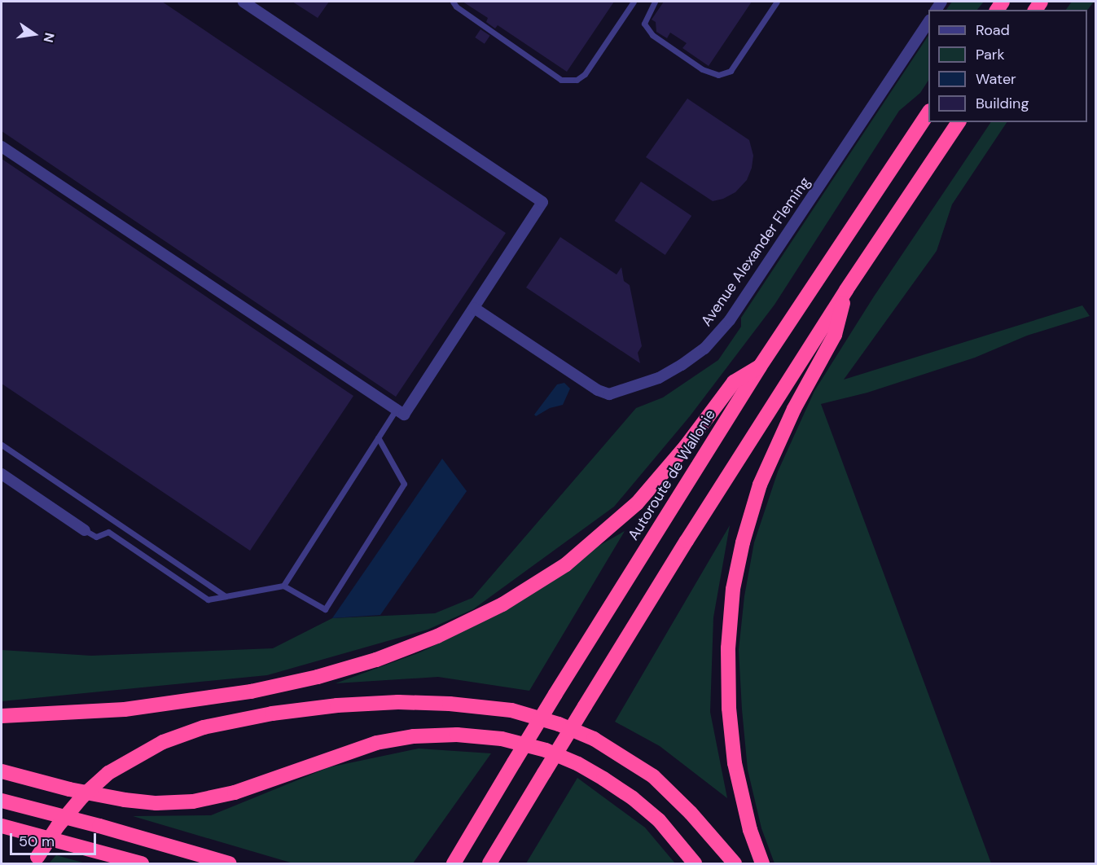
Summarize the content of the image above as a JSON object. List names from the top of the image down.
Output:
{
  "streets": {
    "highway": ["Autoroute de Wallonie"],
    "street": ["Avenue Alexander Fleming"]
  },
  "legend": [
    "Road",
    "Park",
    "Water",
    "Building"
  ],
  "scale_bar": "50 m",
  "north": "right"
}
